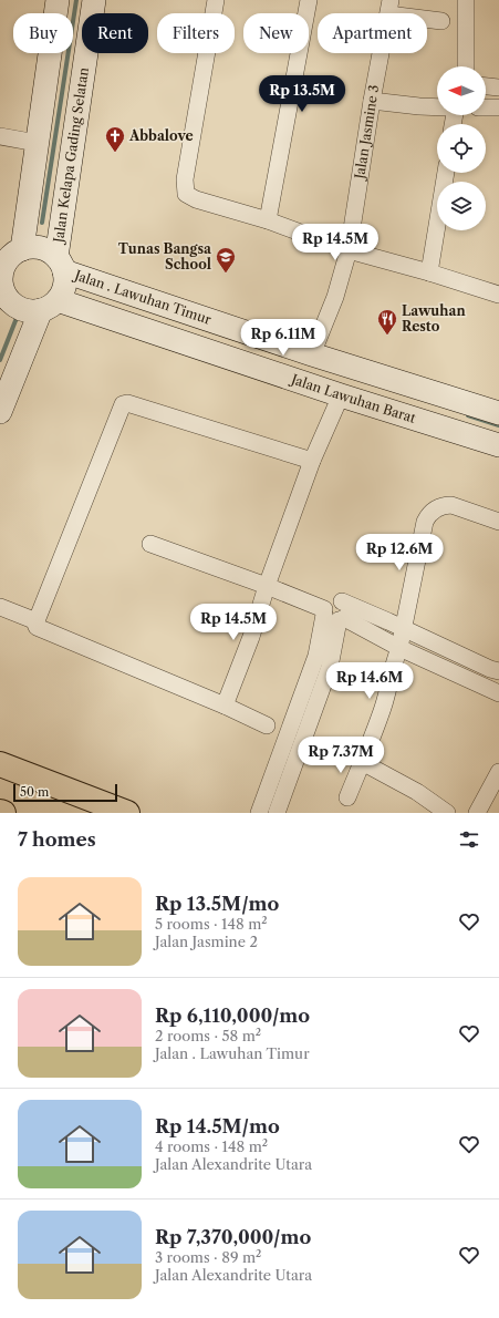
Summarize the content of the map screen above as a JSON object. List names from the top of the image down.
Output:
{
  "streets": {
    "street": [
      "Jalan Jasmine 3",
      "Jalan Kelapa Gading Selatan",
      "Jalan . Lawuhan Timur",
      "Jalan Lawuhan Barat"
    ]
  },
  "crossings": [
    ["Jalan Jasmine 3", "Jalan . Lawuhan Timur"],
    ["Jalan Kelapa Gading Selatan", "Jalan . Lawuhan Timur"],
    ["Jalan Kelapa Gading Selatan", "Jalan Lawuhan Barat"],
    ["Jalan . Lawuhan Timur", "Jalan Lawuhan Barat"]
  ],
  "places": {
    "church": ["Abbalove"],
    "school or university": ["Tunas Bangsa School"],
    "restaurant": ["Lawuhan Resto"]
  },
  "scale_bar": "50 m",
  "north": "left",
  "page": {
    "chip": [
      "Buy",
      "Rent",
      "Filters",
      "New",
      "Apartment"
    ],
    "price": [
      "Rp 13.5M",
      "Rp 14.5M",
      "Rp 6.11M",
      "Rp 12.6M",
      "Rp 14.5M",
      "Rp 14.6M",
      "Rp 7.37M"
    ],
    "scale": "50 m",
    "heading": "7 homes",
    "list": [
      {
        "name": "Rp 13.5M/mo",
        "note": "5 rooms · 148 m² · Jalan Jasmine 2"
      },
      {
        "name": "Rp 6,110,000/mo",
        "note": "2 rooms · 58 m² · Jalan . Lawuhan Timur"
      },
      {
        "name": "Rp 14.5M/mo",
        "note": "4 rooms · 148 m² · Jalan Alexandrite Utara"
      },
      {
        "name": "Rp 7,370,000/mo",
        "note": "3 rooms · 89 m² · Jalan Alexandrite Utara"
      }
    ]
  }
}
